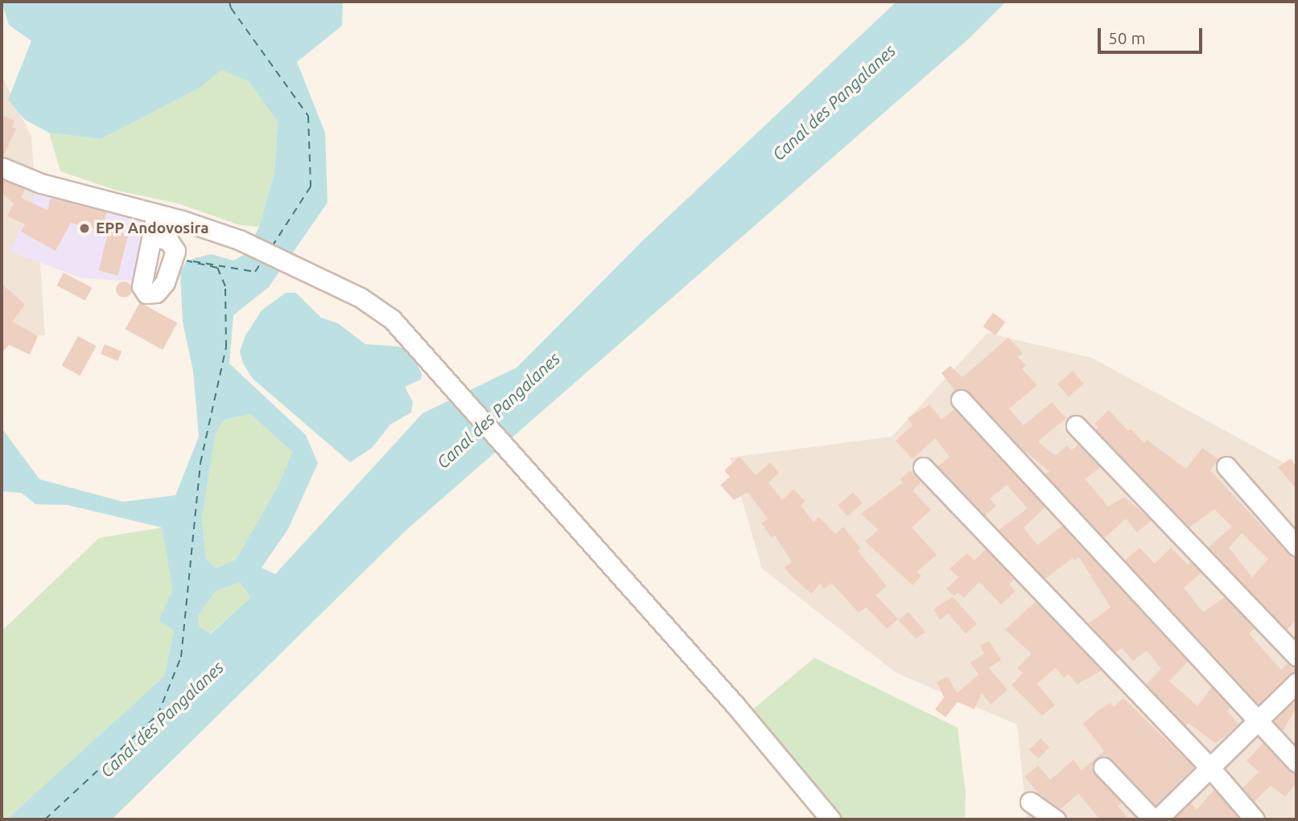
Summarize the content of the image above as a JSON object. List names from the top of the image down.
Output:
{
  "water": ["Canal des Pangalanes"],
  "places": ["EPP Andovosira"],
  "scale_bar": "50 m"
}
